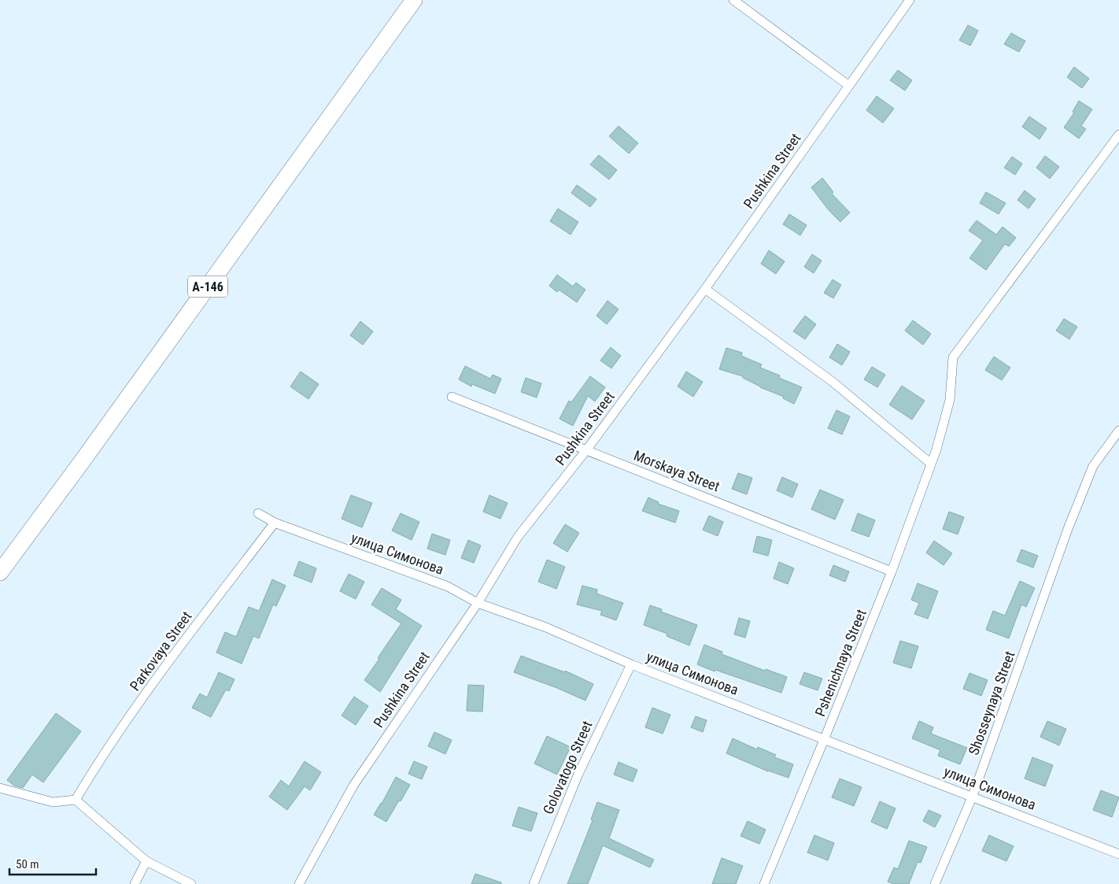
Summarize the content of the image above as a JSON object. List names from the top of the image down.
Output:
{
  "streets": {
    "highway": ["А-146"],
    "street": [
      "Pushkina Street",
      "Morskaya Street",
      "улица Симонова",
      "Parkovaya Street",
      "Pshenichnaya Street",
      "Shosseynaya Street",
      "Golovatogo Street"
    ]
  },
  "crossings": [
    ["Pushkina Street", "Morskaya Street"],
    ["Pushkina Street", "улица Симонова"],
    ["Morskaya Street", "Pshenichnaya Street"],
    ["улица Симонова", "Parkovaya Street"],
    ["улица Симонова", "Pshenichnaya Street"],
    ["улица Симонова", "Shosseynaya Street"],
    ["улица Симонова", "Golovatogo Street"]
  ],
  "scale_bar": "50 m"
}
